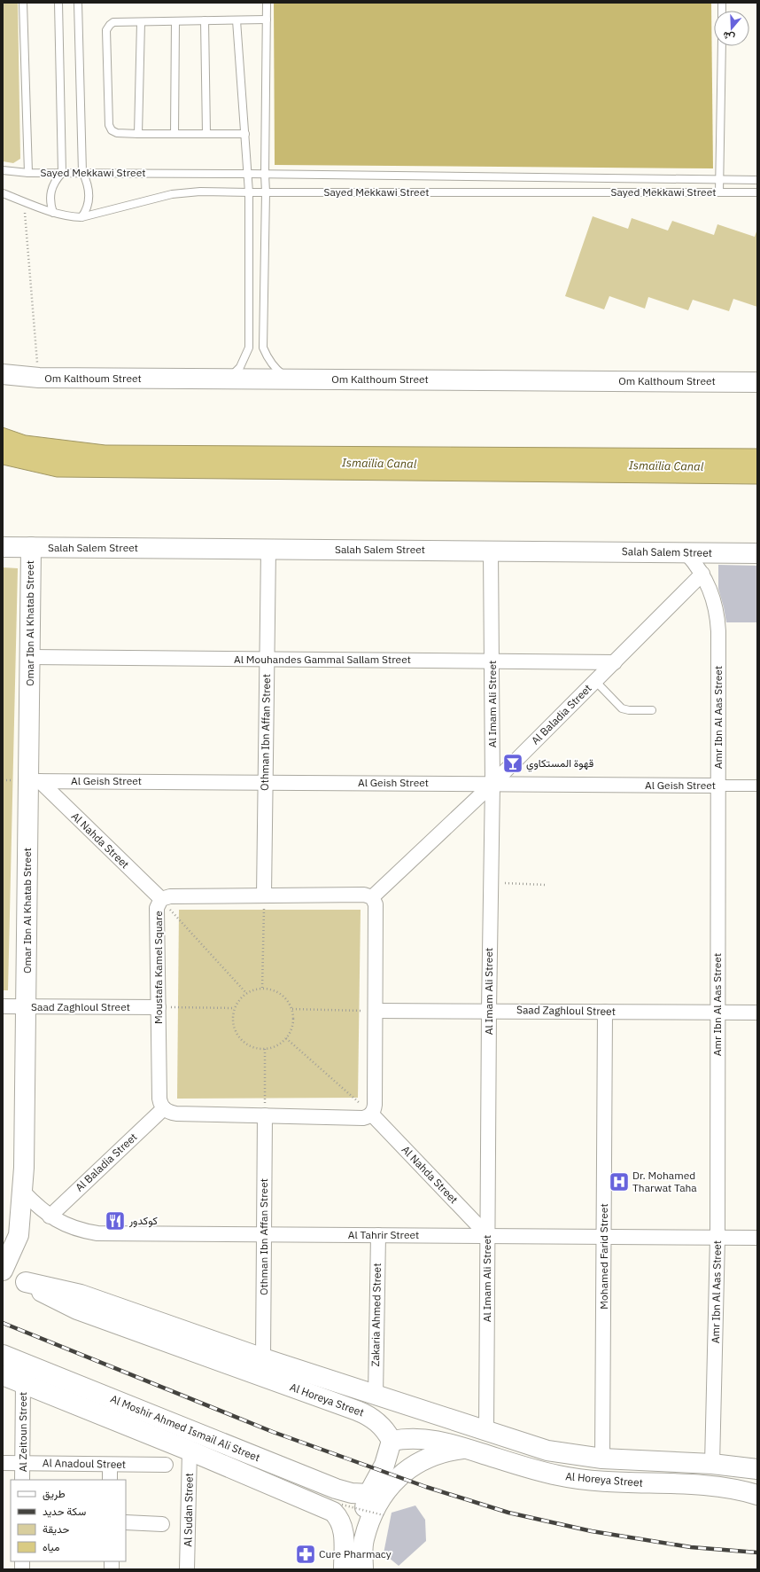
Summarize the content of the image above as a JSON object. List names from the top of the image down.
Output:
{
  "streets": {
    "main road": [
      "Om Kalthoum Street",
      "Salah Salem Street",
      "Omar Ibn Al Khatab Street",
      "Al Horeya Street",
      "Al Moshir Ahmed Ismail Ali Street"
    ],
    "street": [
      "Al Mouhandes Gammal Sallam Street",
      "Al Imam Ali Street",
      "Al Baladia Street",
      "Amr Ibn Al Aas Street",
      "Othman Ibn Affan Street",
      "Al Geish Street",
      "Al Nahda Street",
      "Moustafa Kamel Square",
      "Saad Zaghloul Street",
      "Al Tahrir Street",
      "Mohamed Farid Street",
      "Zakaria Ahmed Street",
      "Al Zeitoun Street",
      "Al Anadoul Street",
      "Al Sudan Street"
    ],
    "lane": ["Sayed Mekkawi Street"]
  },
  "crossings": [
    ["Salah Salem Street", "Omar Ibn Al Khatab Street"],
    ["Salah Salem Street", "Al Imam Ali Street"],
    ["Salah Salem Street", "Amr Ibn Al Aas Street"],
    ["Salah Salem Street", "Othman Ibn Affan Street"],
    ["Omar Ibn Al Khatab Street", "Al Mouhandes Gammal Sallam Street"],
    ["Omar Ibn Al Khatab Street", "Al Geish Street"],
    ["Omar Ibn Al Khatab Street", "Al Nahda Street"],
    ["Omar Ibn Al Khatab Street", "Saad Zaghloul Street"],
    ["Omar Ibn Al Khatab Street", "Al Tahrir Street"],
    ["Omar Ibn Al Khatab Street", "Al Horeya Street"],
    ["Al Mouhandes Gammal Sallam Street", "Al Imam Ali Street"],
    ["Al Mouhandes Gammal Sallam Street", "Al Baladia Street"],
    ["Al Mouhandes Gammal Sallam Street", "Othman Ibn Affan Street"],
    ["Al Imam Ali Street", "Al Baladia Street"],
    ["Al Imam Ali Street", "Al Geish Street"],
    ["Al Imam Ali Street", "Al Nahda Street"],
    ["Al Imam Ali Street", "Saad Zaghloul Street"],
    ["Al Imam Ali Street", "Al Tahrir Street"],
    ["Al Imam Ali Street", "Al Horeya Street"],
    ["Al Baladia Street", "Amr Ibn Al Aas Street"],
    ["Al Baladia Street", "Al Geish Street"],
    ["Al Baladia Street", "Moustafa Kamel Square"],
    ["Al Baladia Street", "Al Tahrir Street"],
    ["Amr Ibn Al Aas Street", "Al Geish Street"],
    ["Amr Ibn Al Aas Street", "Saad Zaghloul Street"],
    ["Amr Ibn Al Aas Street", "Al Tahrir Street"],
    ["Amr Ibn Al Aas Street", "Al Horeya Street"],
    ["Othman Ibn Affan Street", "Al Geish Street"],
    ["Othman Ibn Affan Street", "Moustafa Kamel Square"],
    ["Othman Ibn Affan Street", "Al Tahrir Street"],
    ["Othman Ibn Affan Street", "Al Horeya Street"],
    ["Al Geish Street", "Al Nahda Street"],
    ["Al Nahda Street", "Moustafa Kamel Square"],
    ["Al Nahda Street", "Al Tahrir Street"],
    ["Moustafa Kamel Square", "Saad Zaghloul Street"],
    ["Saad Zaghloul Street", "Mohamed Farid Street"],
    ["Al Tahrir Street", "Mohamed Farid Street"],
    ["Al Tahrir Street", "Zakaria Ahmed Street"],
    ["Mohamed Farid Street", "Al Horeya Street"],
    ["Zakaria Ahmed Street", "Al Horeya Street"],
    ["Al Moshir Ahmed Ismail Ali Street", "Al Zeitoun Street"],
    ["Al Moshir Ahmed Ismail Ali Street", "Al Sudan Street"],
    ["Al Zeitoun Street", "Al Anadoul Street"]
  ],
  "water": ["Ismaïlia Canal"],
  "places": {
    "bar": ["قهوة المستكاوي"],
    "hospital": ["Dr. Mohamed Tharwat Taha"],
    "restaurant": ["كوكدور"],
    "pharmacy": ["Cure Pharmacy"]
  },
  "legend": [
    "طريق",
    "سكة حديد",
    "حديقة",
    "مياه"
  ],
  "north": "bottom"
}
